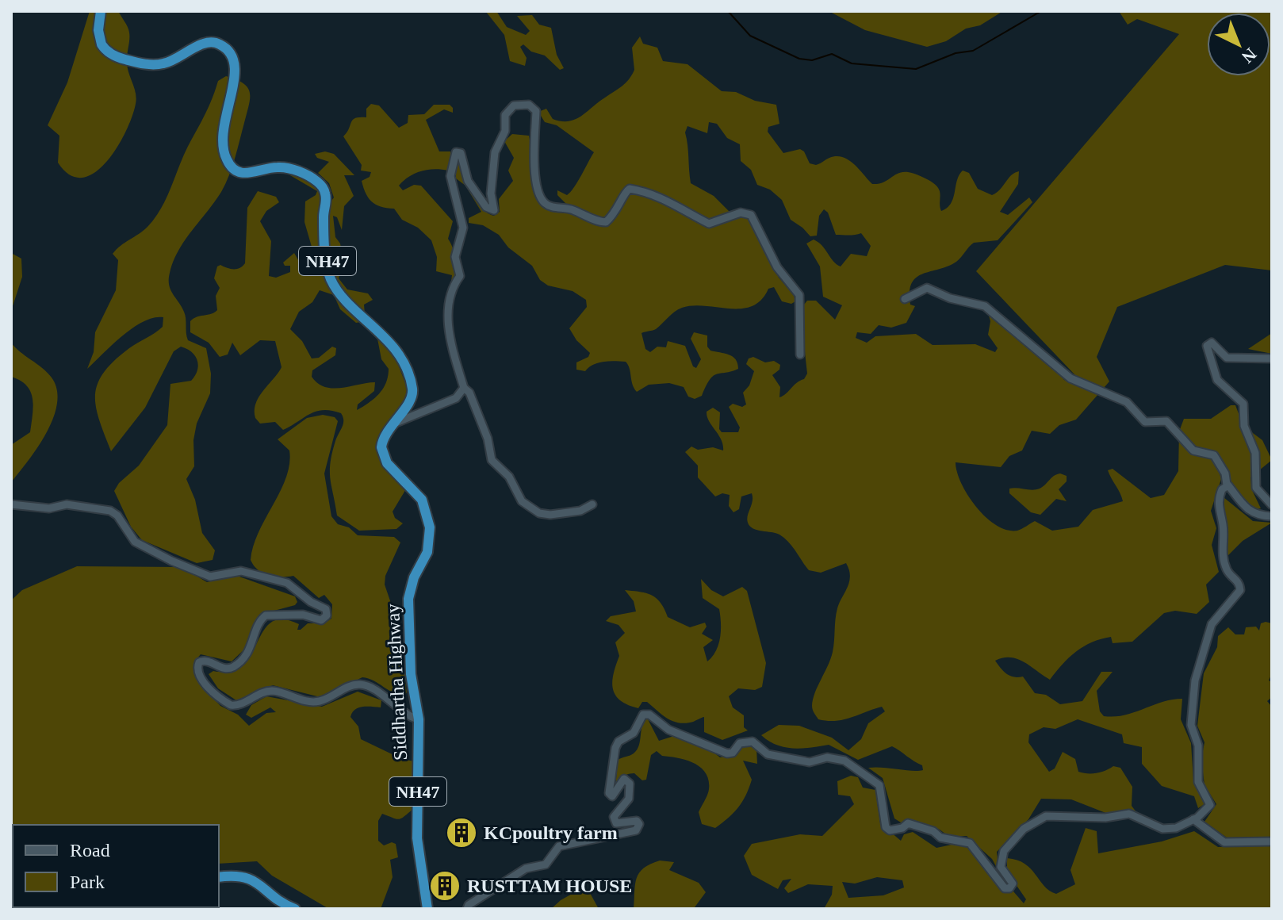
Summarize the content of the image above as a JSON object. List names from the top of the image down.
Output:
{
  "streets": {
    "highway": ["NH47", "Siddhartha Highway"]
  },
  "places": {
    "building": ["KCpoultry farm", "RUSTTAM HOUSE"]
  },
  "legend": ["Road", "Park"],
  "north": "bottom right"
}
